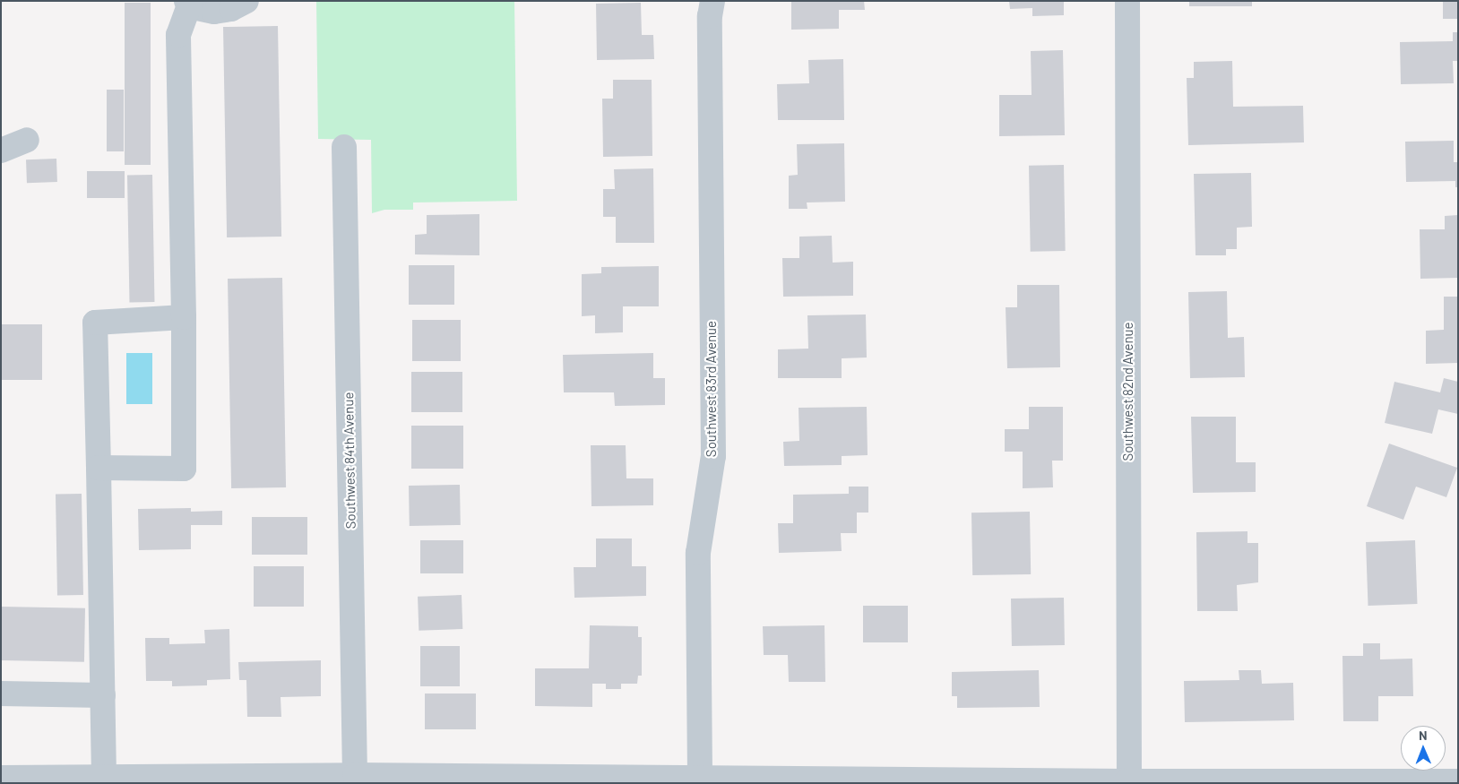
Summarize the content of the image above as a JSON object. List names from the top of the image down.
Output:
{
  "streets": {
    "street": ["Southwest 83rd Avenue", "Southwest 82nd Avenue", "Southwest 84th Avenue"]
  },
  "north": "top"
}
